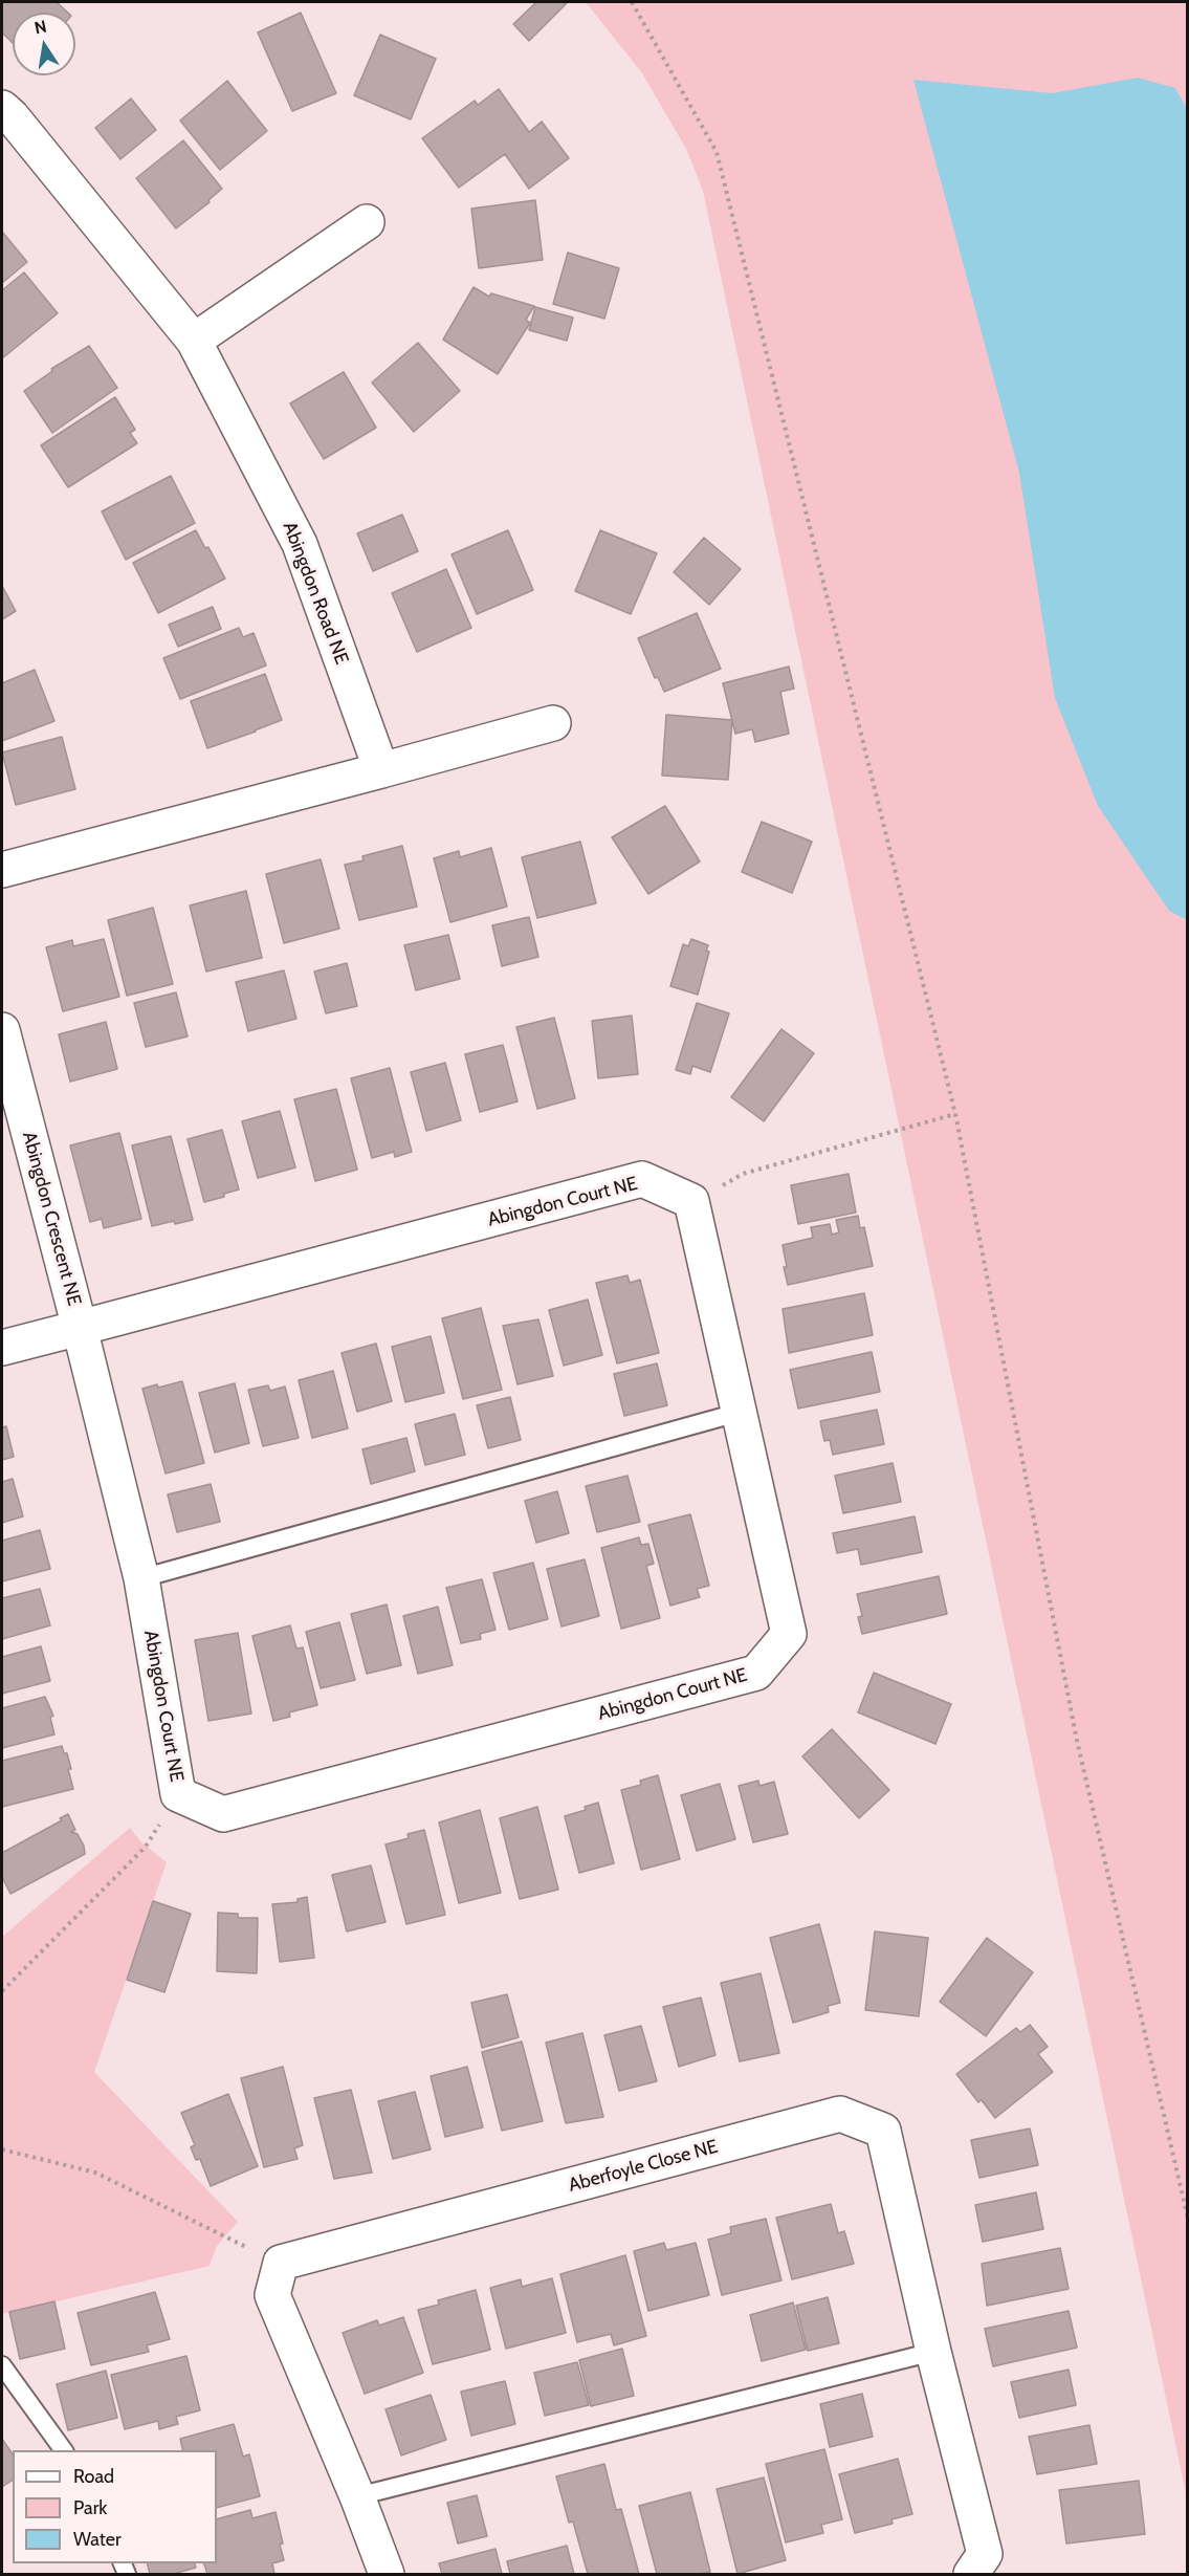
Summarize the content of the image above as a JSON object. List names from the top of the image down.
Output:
{
  "streets": {
    "street": [
      "Abingdon Road NE",
      "Abingdon Court NE",
      "Abingdon Crescent NE",
      "Aberfoyle Close NE"
    ]
  },
  "crossings": [
    ["Abingdon Court NE", "Abingdon Crescent NE"]
  ],
  "legend": ["Road", "Park", "Water"],
  "north": "top"
}
